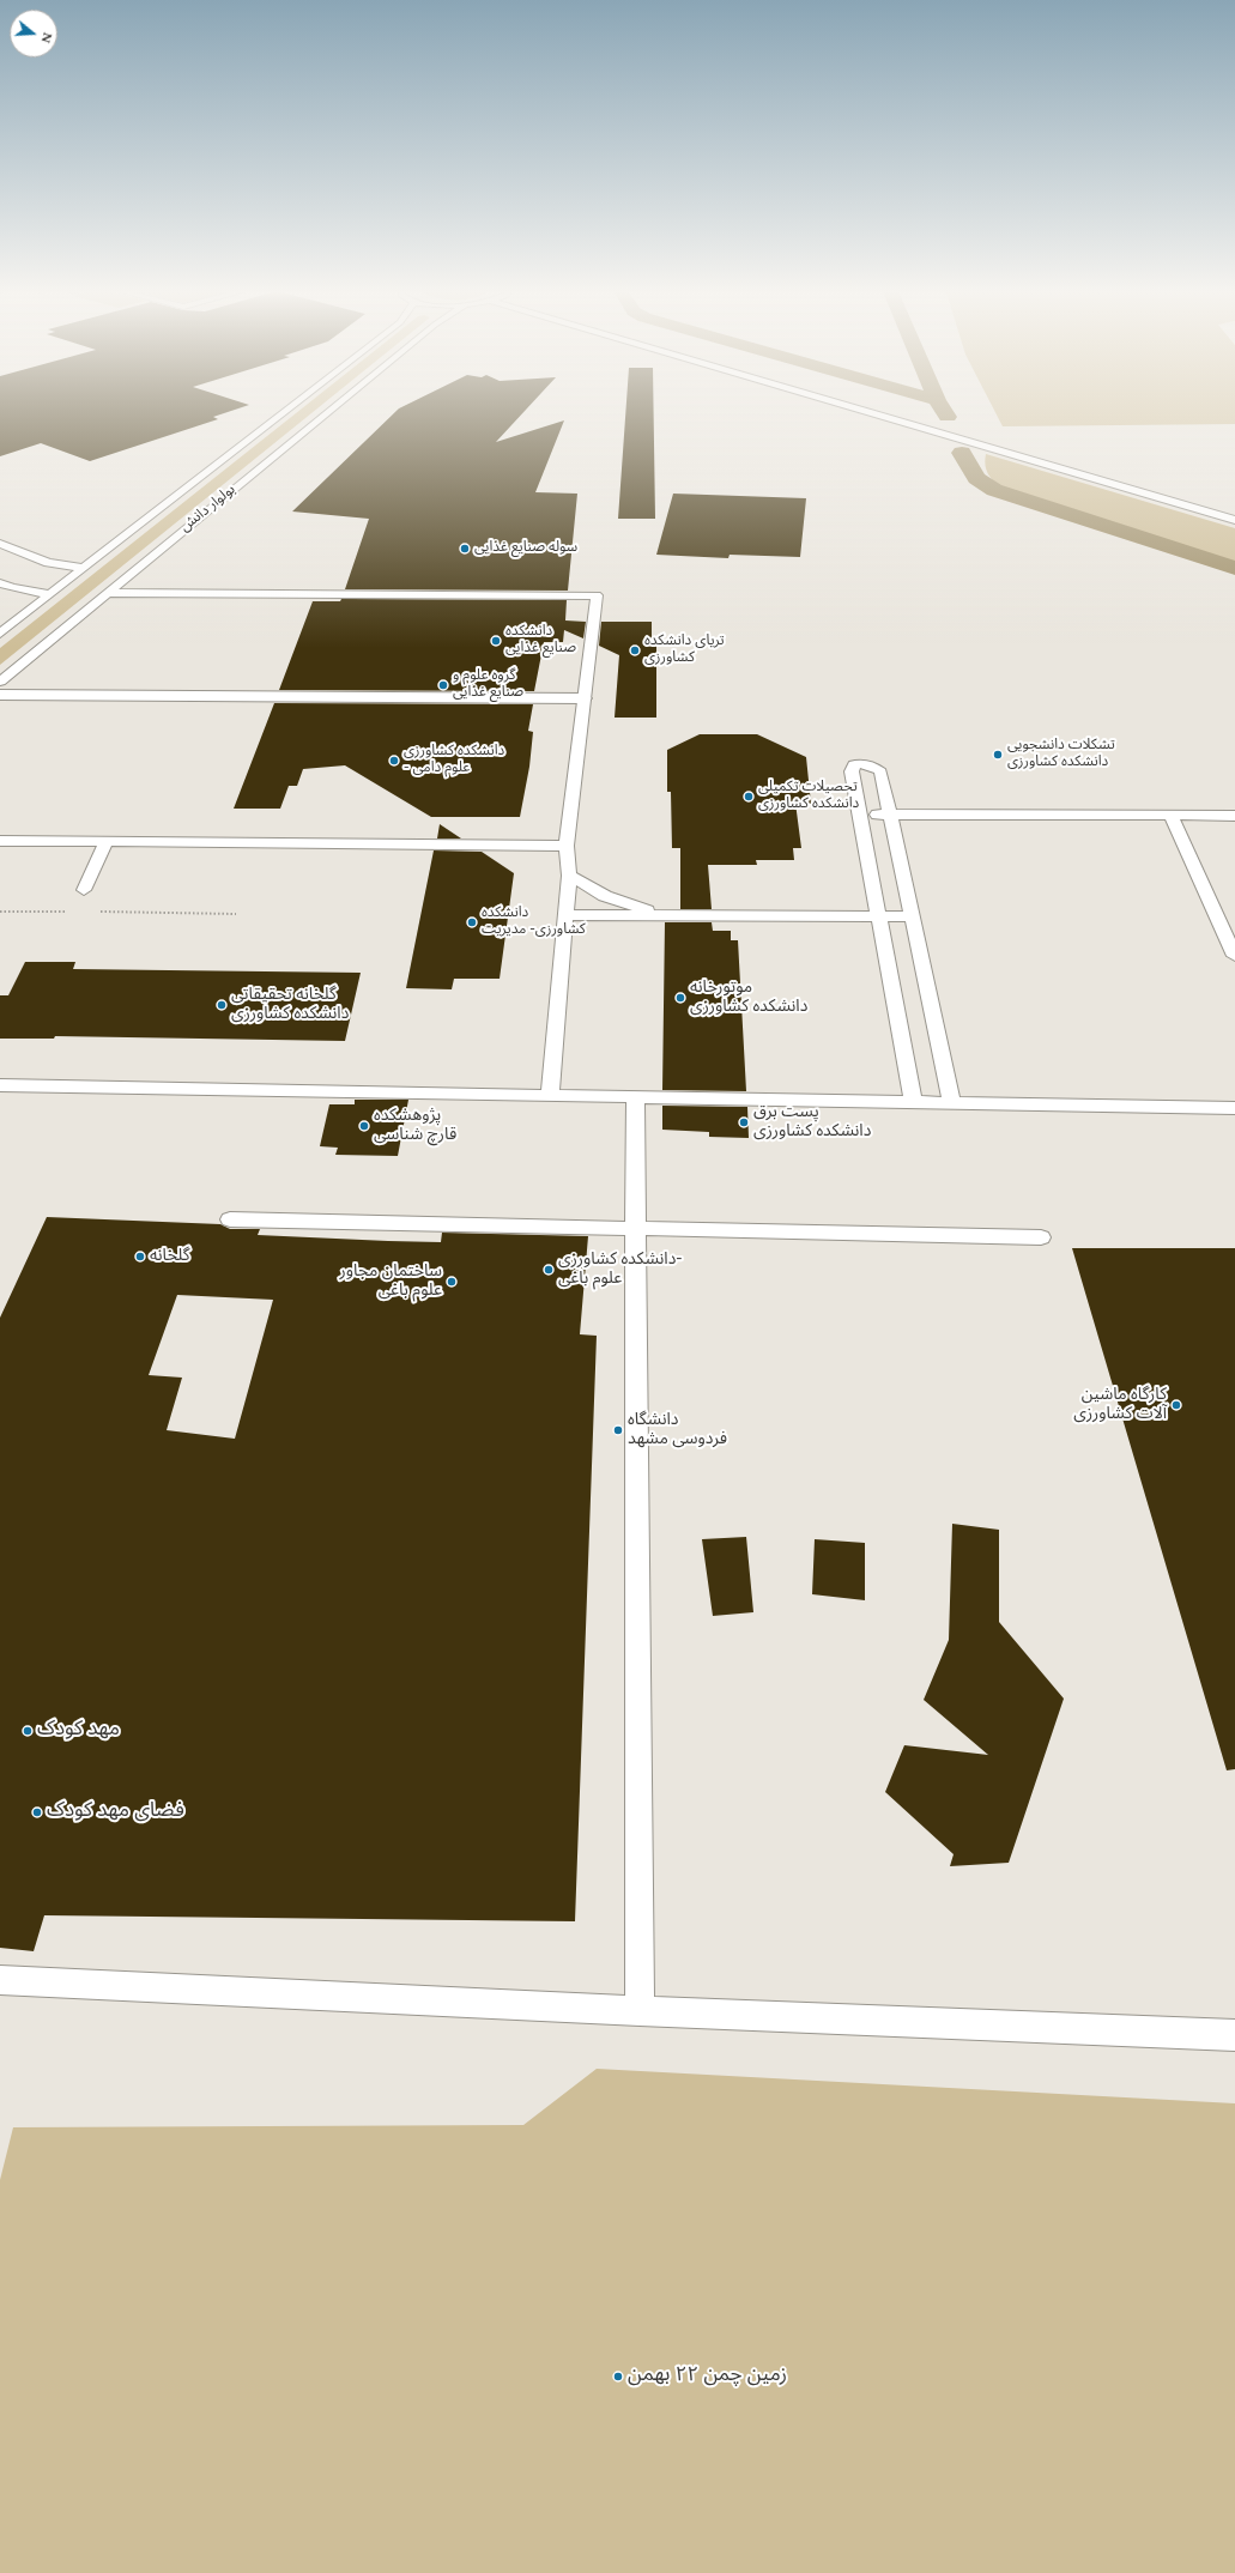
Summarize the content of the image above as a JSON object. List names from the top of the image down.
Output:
{
  "streets": {
    "lane": ["بولوار دانش"]
  },
  "places": [
    "سوله صنایع غذایی",
    "دانشکده صنایع غذایی",
    "تریای دانشکده کشاورزی",
    "گروه علوم و صنایع غذایی",
    "تشکلات دانشجویی دانشکده کشاورزی",
    "دانشکده کشاورزی - علوم دامی",
    "تحصیلات تکمیلی دانشکده کشاورزی",
    "دانشکده کشاورزی- مدیریت",
    "موتورخانه دانشکده کشاورزی",
    "گلخانه تحقیقاتی دانشکده کشاورزی",
    "پست برق دانشکده کشاورزی",
    "پژوهشکده قارچ شناسی",
    "گلخانه",
    "دانشکده کشاورزی- علوم باغی",
    "ساختمان مجاور علوم باغی",
    "کارگاه ماشین آلات کشاورزی",
    "دانشگاه فردوسی مشهد",
    "مهد کودک",
    "فضای مهد کودک",
    "زمین چمن ۲۲ بهمن"
  ],
  "north": "right"
}
